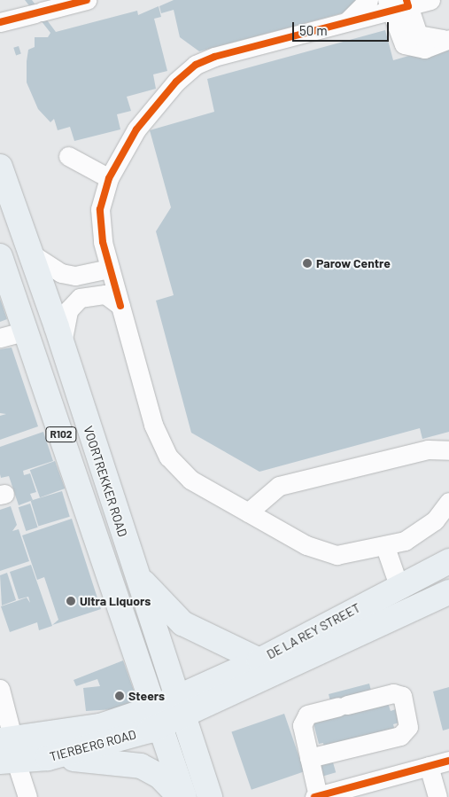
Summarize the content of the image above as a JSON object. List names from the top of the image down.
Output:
{
  "streets": {
    "main road": [
      "R102",
      "VOORTREKKER ROAD",
      "DE LA REY STREET",
      "TIERBERG ROAD"
    ]
  },
  "crossings": [
    ["VOORTREKKER ROAD", "DE LA REY STREET"],
    ["VOORTREKKER ROAD", "TIERBERG ROAD"],
    ["DE LA REY STREET", "TIERBERG ROAD"]
  ],
  "places": ["Parow Centre", "Ultra Liquors", "Steers"],
  "scale_bar": "50 m"
}
